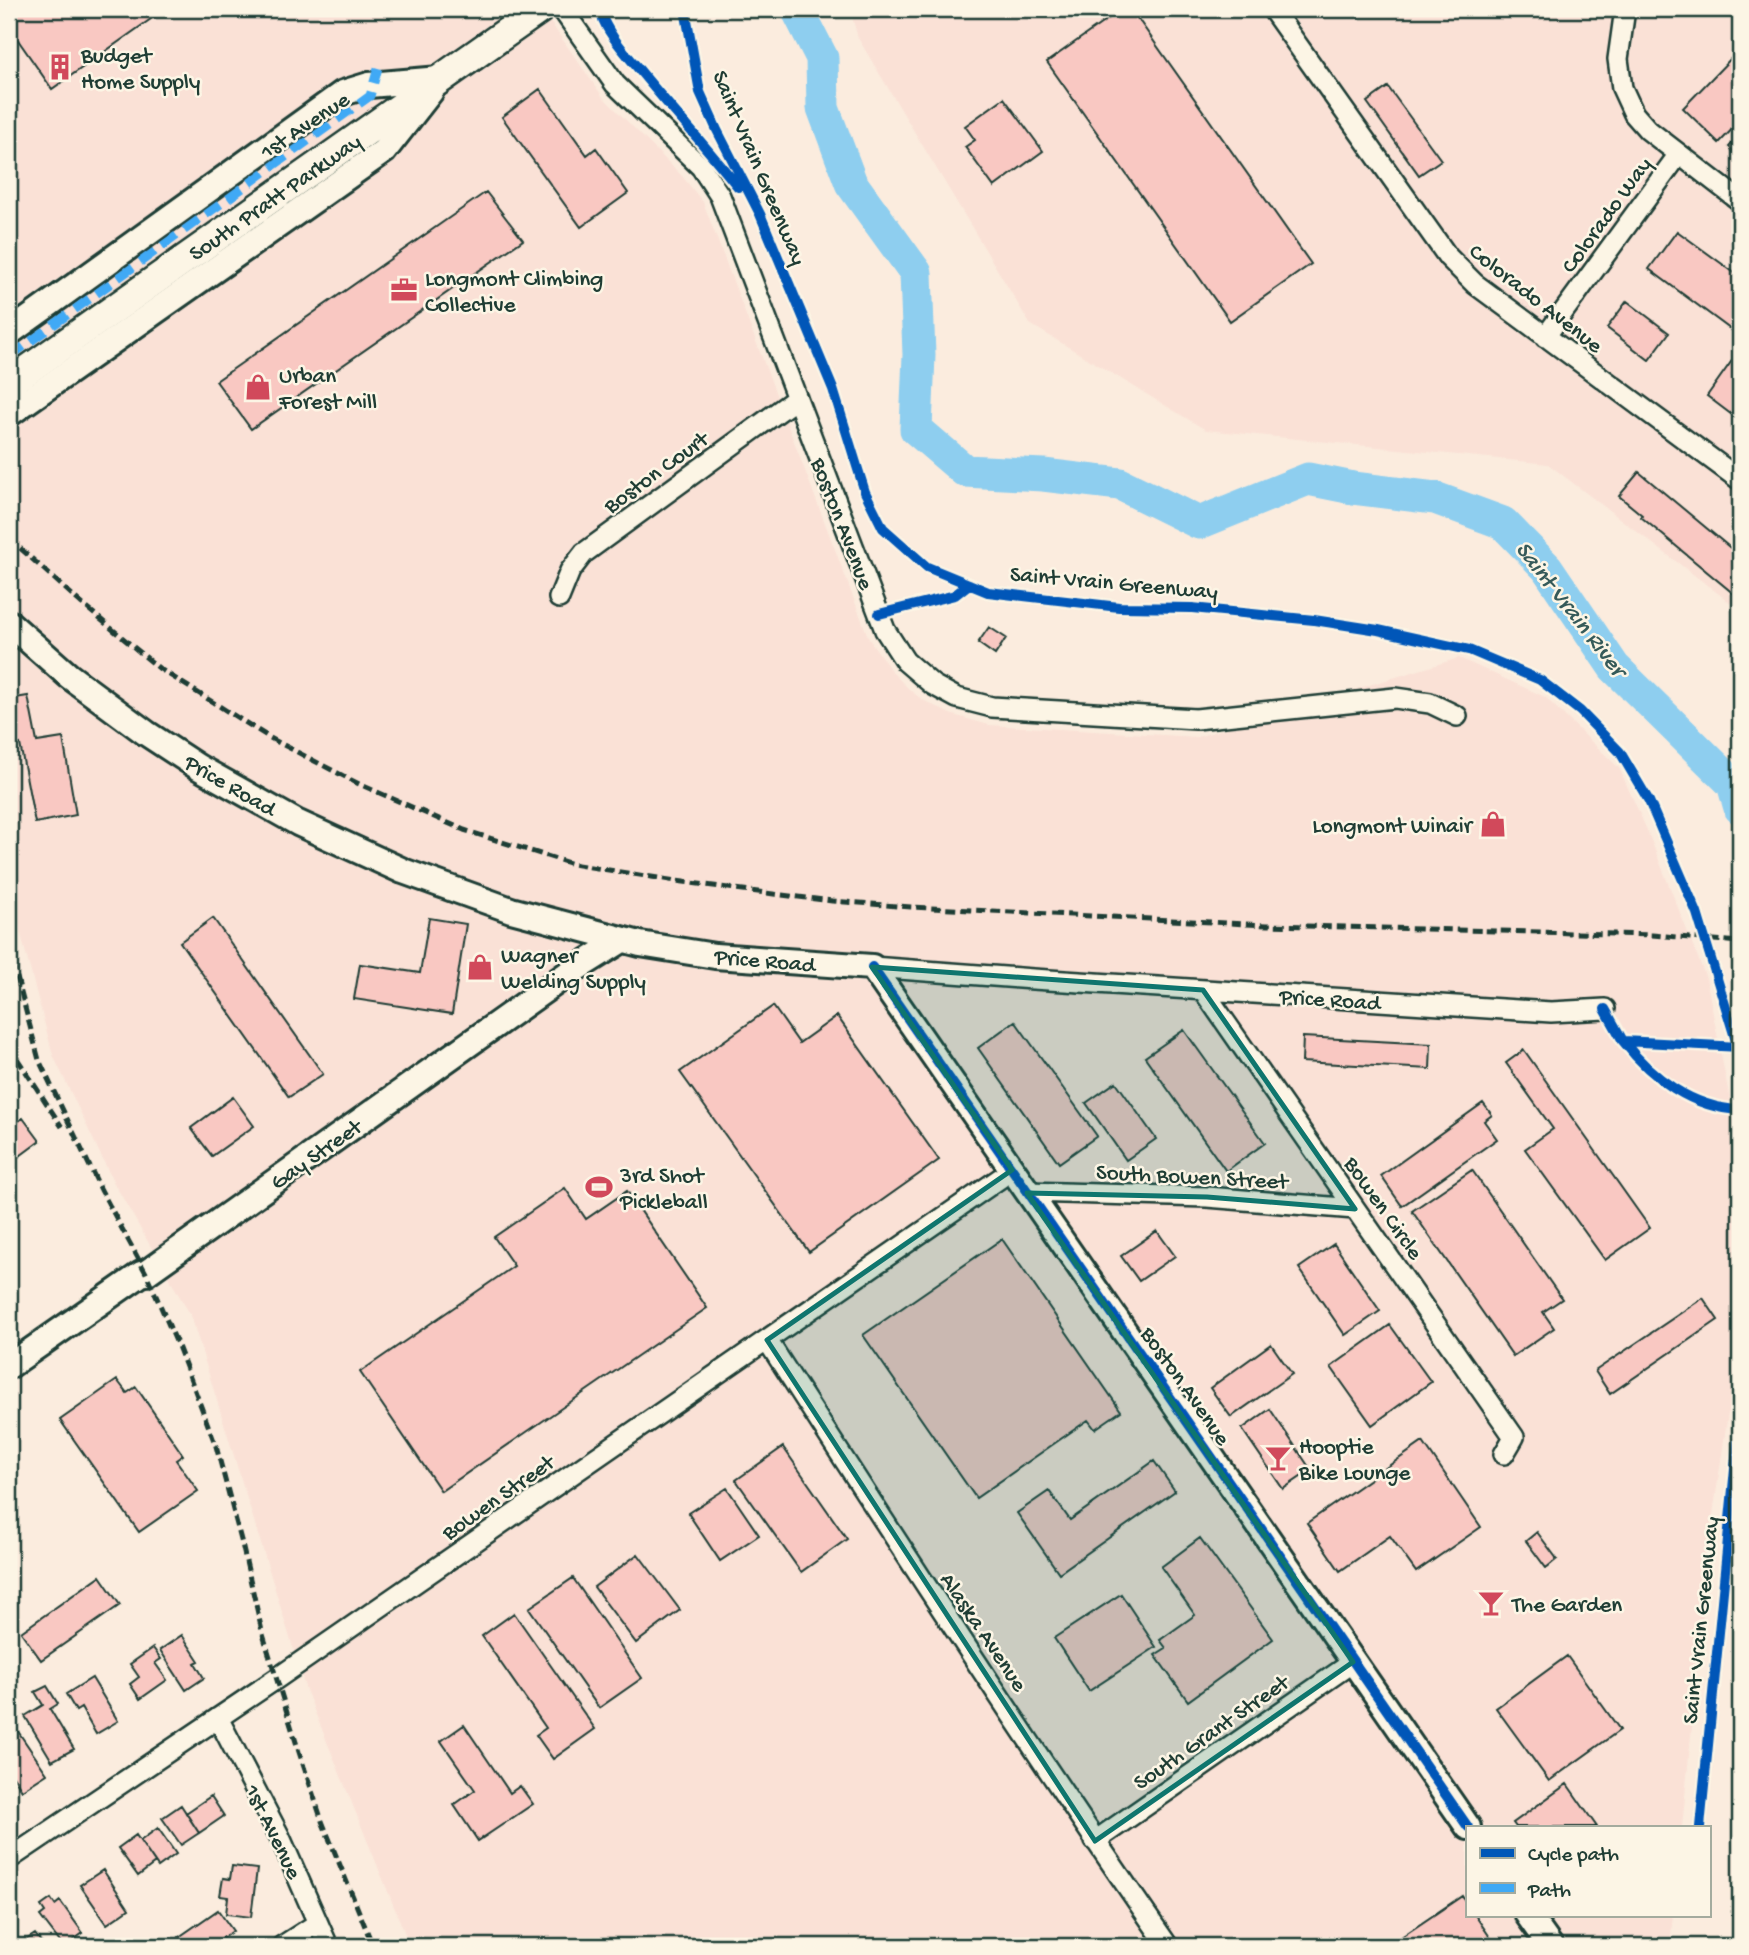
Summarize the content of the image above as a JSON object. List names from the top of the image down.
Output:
{
  "streets": {
    "main road": ["South Pratt Parkway"],
    "street": [
      "1st Avenue",
      "Colorado Way",
      "Colorado Avenue",
      "Boston Court",
      "Boston Avenue",
      "Price Road",
      "Gay Street",
      "South Bowen Street",
      "Bowen Circle",
      "Bowen Street",
      "Alaska Avenue",
      "South Grant Street"
    ],
    "cycle path": ["Saint Vrain Greenway"]
  },
  "crossings": [
    ["1st Avenue", "South Pratt Parkway"],
    ["1st Avenue", "Bowen Street"],
    ["Colorado Way", "Colorado Avenue"],
    ["Boston Court", "Boston Avenue"],
    ["Boston Avenue", "Price Road"],
    ["Boston Avenue", "South Bowen Street"],
    ["Boston Avenue", "Bowen Street"],
    ["Boston Avenue", "South Grant Street"],
    ["Price Road", "Gay Street"],
    ["Price Road", "Bowen Circle"],
    ["South Bowen Street", "Bowen Circle"],
    ["Bowen Street", "Alaska Avenue"],
    ["Alaska Avenue", "South Grant Street"]
  ],
  "water": ["Saint Vrain River"],
  "places": {
    "building": ["Budget Home Supply"],
    "office": ["Longmont Climbing Collective"],
    "shop": ["Urban Forest Mill", "Longmont Winair", "Wagner Welding Supply"],
    "sports": ["3rd Shot Pickleball"],
    "bar": ["Hooptie Bike Lounge", "The Garden"]
  },
  "legend": ["Cycle path", "Path"]
}
